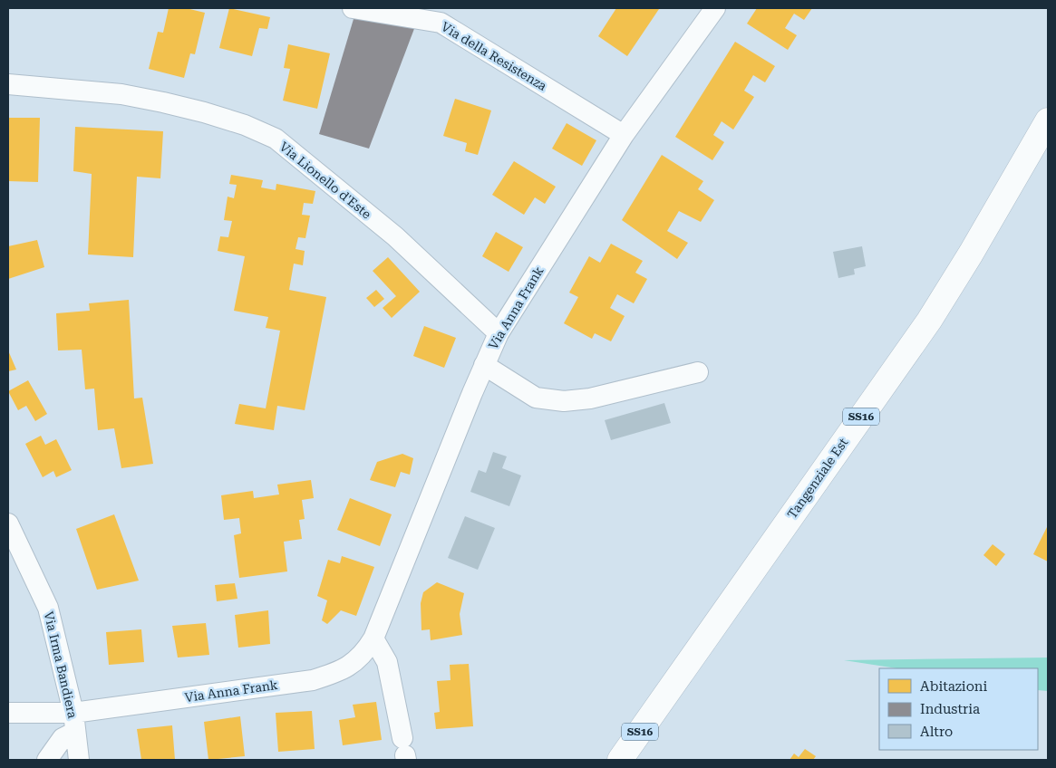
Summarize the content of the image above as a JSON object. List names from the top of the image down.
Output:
{
  "streets": {
    "main road": ["SS16", "Tangenziale Est"],
    "street": [
      "Via della Resistenza",
      "Via Lionello d'Este",
      "Via Anna Frank",
      "Via Irma Bandiera"
    ]
  },
  "crossings": [
    ["Via della Resistenza", "Via Anna Frank"],
    ["Via Lionello d'Este", "Via Anna Frank"],
    ["Via Anna Frank", "Via Irma Bandiera"]
  ],
  "legend": ["Abitazioni", "Industria", "Altro"]
}
